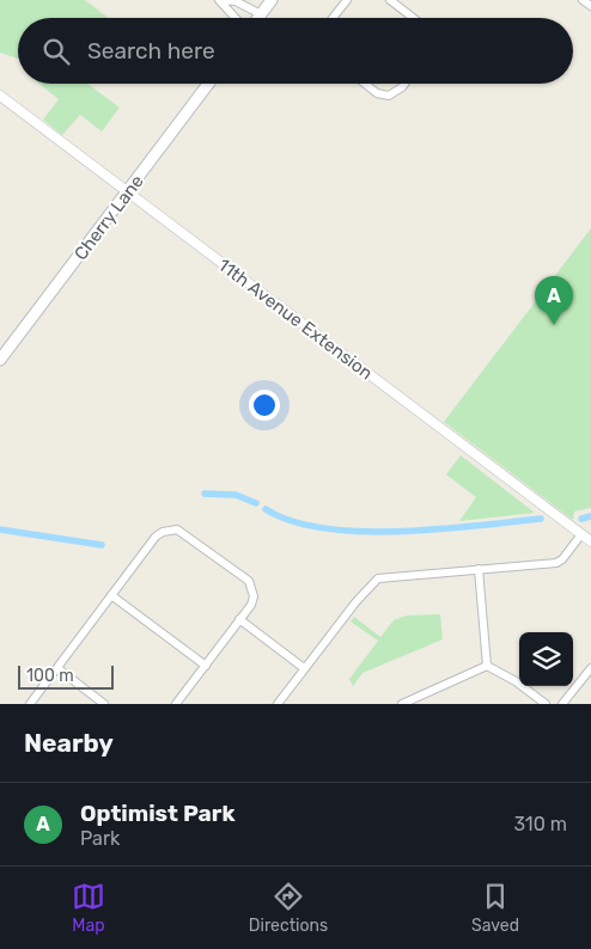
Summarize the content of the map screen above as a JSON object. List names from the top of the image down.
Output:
{
  "streets": {
    "main road": ["Cherry Lane"],
    "street": ["11th Avenue Extension"]
  },
  "crossings": [
    ["Cherry Lane", "11th Avenue Extension"]
  ],
  "scale_bar": "100 m",
  "page": {
    "search": "Search here",
    "pins": "A",
    "scale": "100 m",
    "heading": "Nearby",
    "list": [
      {
        "mark": "A",
        "name": "Optimist Park",
        "note": "Park",
        "value": "310 m"
      }
    ],
    "nav": ["Map", "Directions", "Saved"]
  }
}
